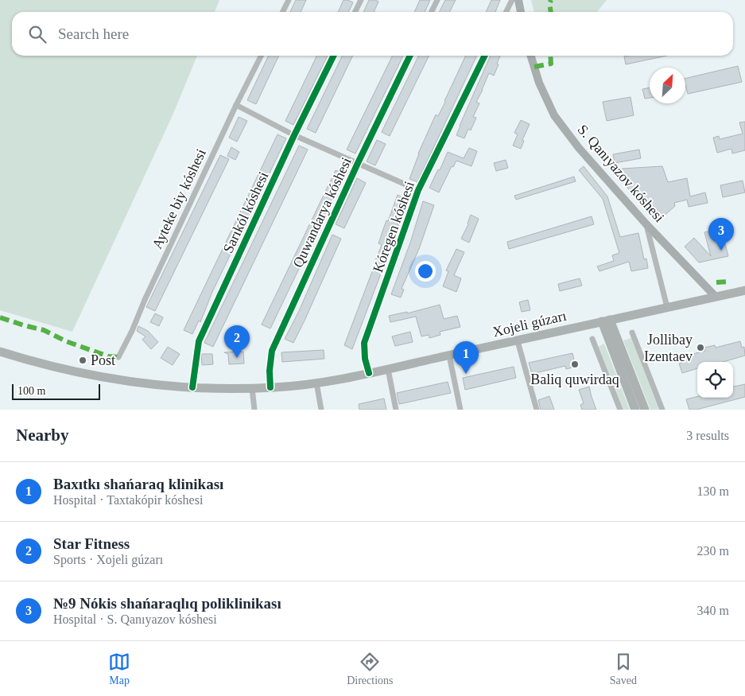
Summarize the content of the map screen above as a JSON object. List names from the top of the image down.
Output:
{
  "streets": {
    "main road": ["Xojeli gúzarı"],
    "street": [
      "S. Qanıyazov kóshesi",
      "Ayteke biy kóshesi",
      "Sarıkól kóshesi",
      "Quwandarya kóshesi",
      "Kóregen kóshesi"
    ]
  },
  "crossings": [
    ["S. Qanıyazov kóshesi", "Xojeli gúzarı"],
    ["Sarıkól kóshesi", "Xojeli gúzarı"],
    ["Quwandarya kóshesi", "Xojeli gúzarı"],
    ["Kóregen kóshesi", "Xojeli gúzarı"]
  ],
  "places": ["Jollibay Izentaev", "Post", "Baliq quwirdaq"],
  "scale_bar": "100 m",
  "north": "top right",
  "page": {
    "search": "Search here",
    "pins": ["3", "2", "1"],
    "scale": "100 m",
    "heading": ["Nearby", "3 results"],
    "list": [
      {
        "mark": "1",
        "name": "Baxıtkı shańaraq klinikası",
        "note": "Hospital · Taxtakópir kóshesi",
        "value": "130 m"
      },
      {
        "mark": "2",
        "name": "Star Fitness",
        "note": "Sports · Xojeli gúzarı",
        "value": "230 m"
      },
      {
        "mark": "3",
        "name": "№9 Nókis shańaraqlıq poliklinikası",
        "note": "Hospital · S. Qanıyazov kóshesi",
        "value": "340 m"
      }
    ],
    "nav": ["Map", "Directions", "Saved"]
  }
}
